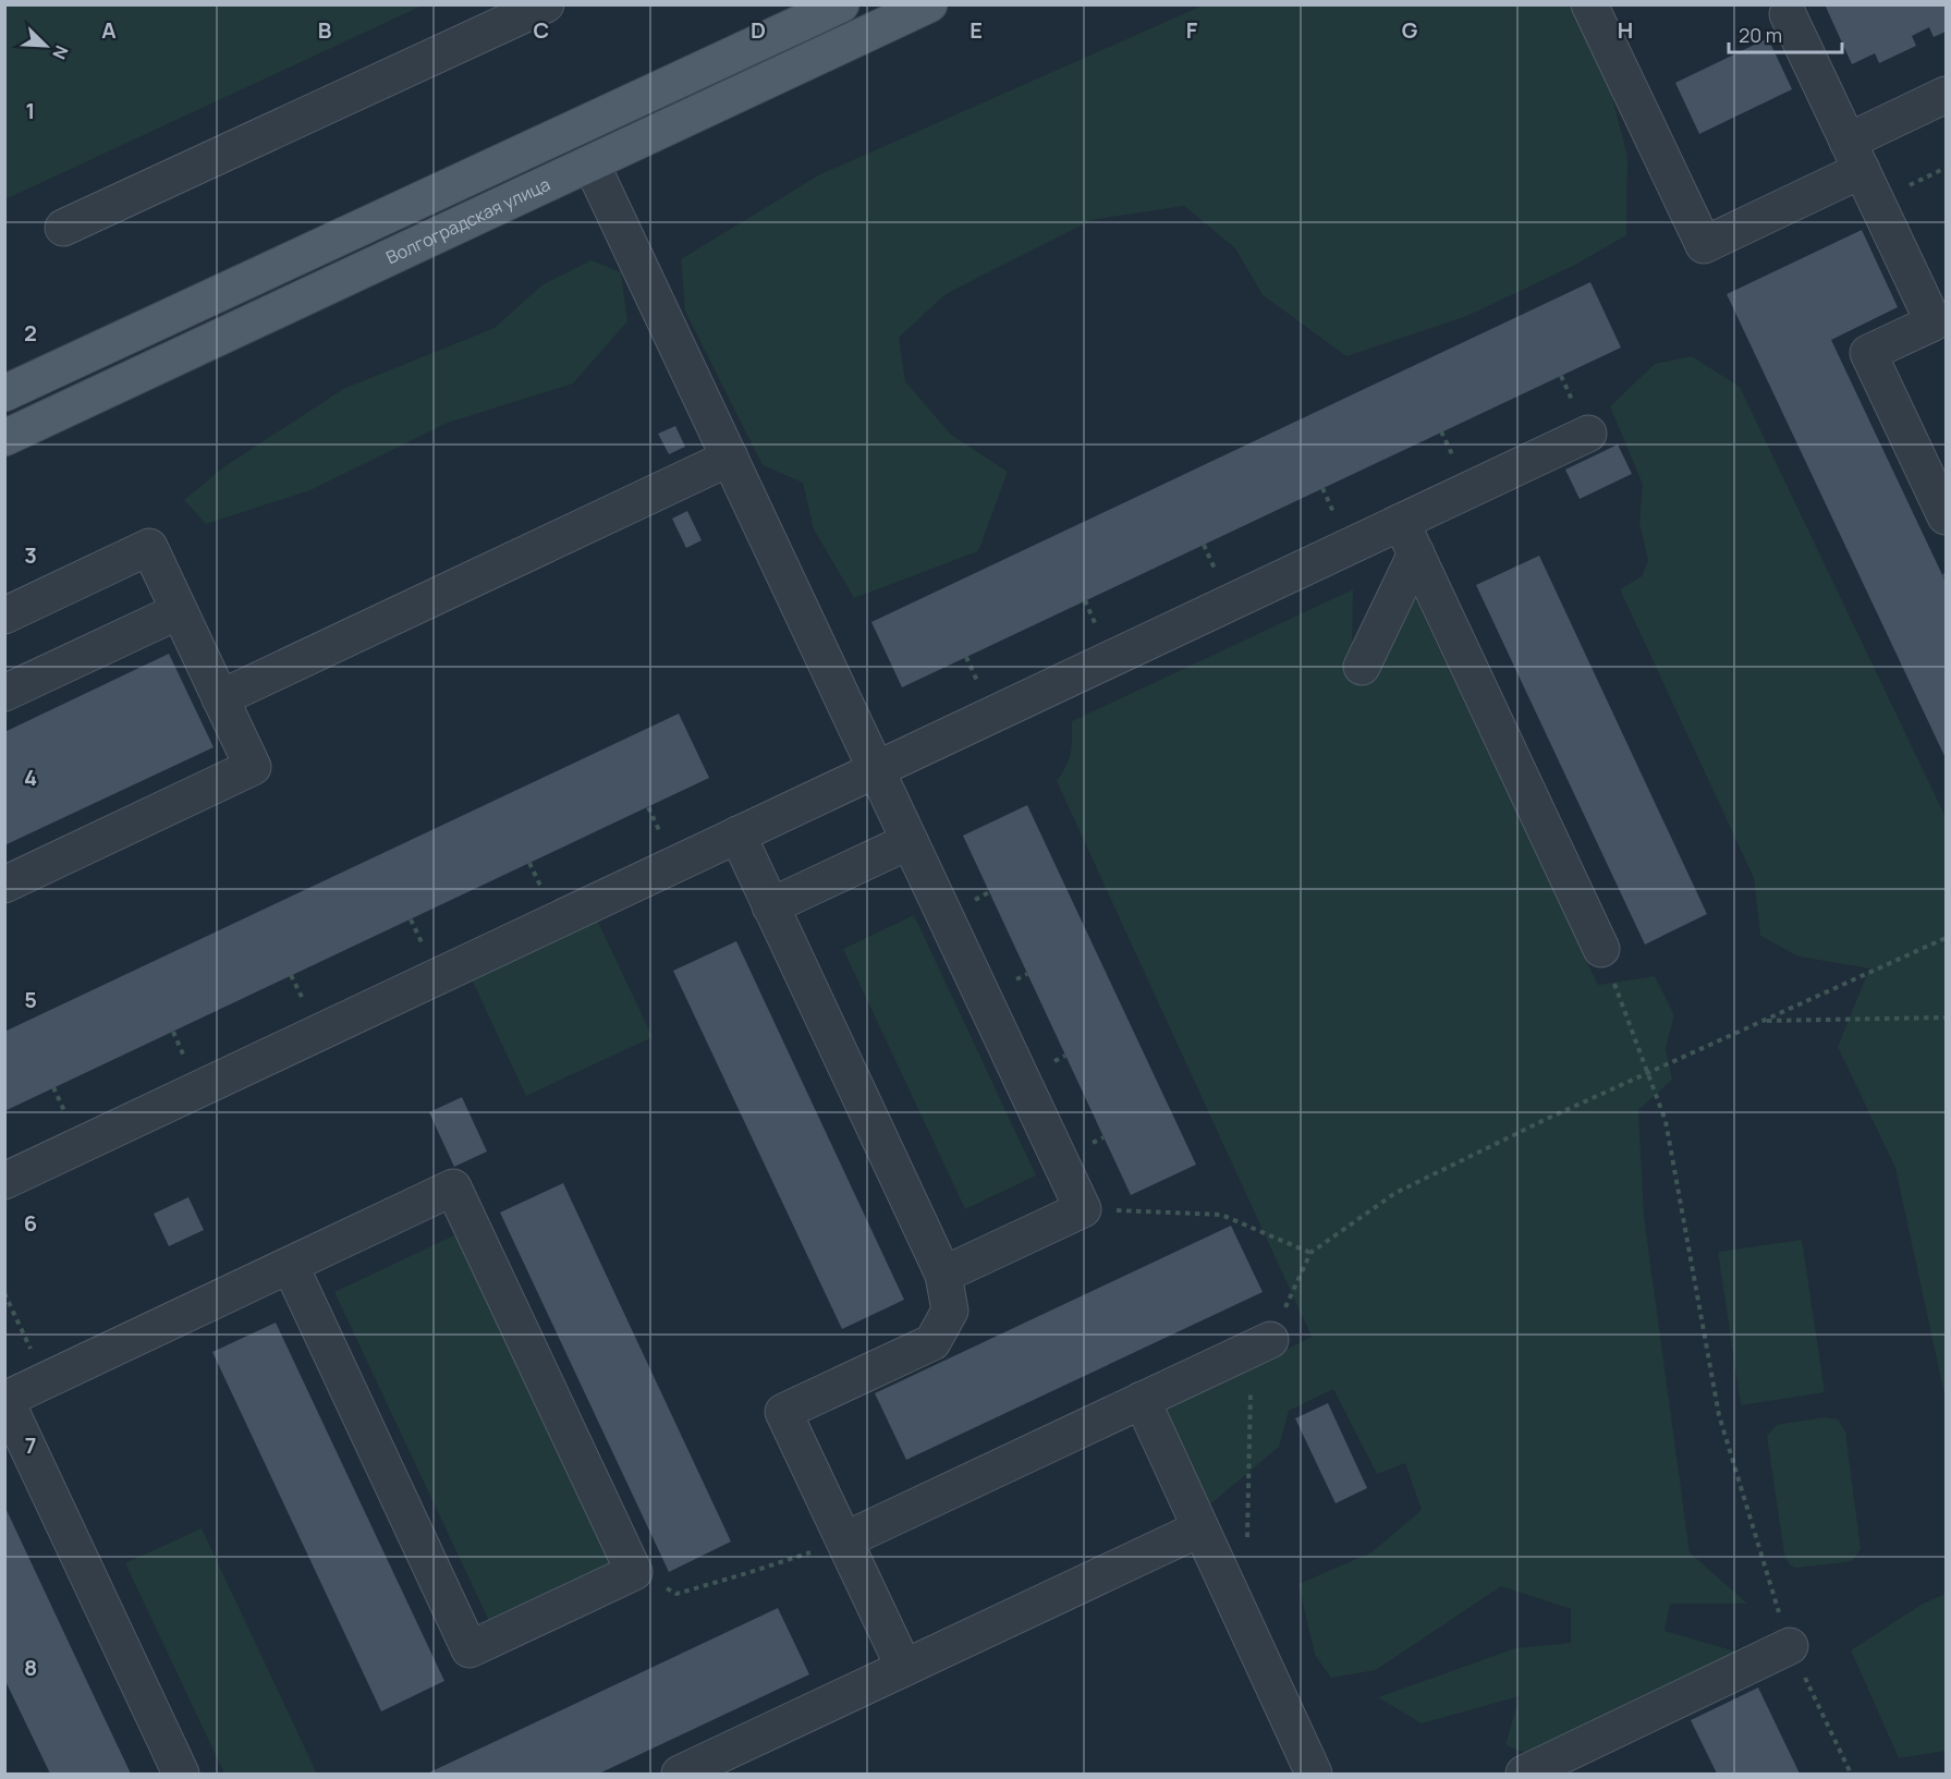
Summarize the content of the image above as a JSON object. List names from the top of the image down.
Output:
{
  "streets": {
    "main road": ["Волгоградская улица"]
  },
  "scale_bar": "20 m",
  "north": "bottom right",
  "grid": {
    "columns": [
      "A",
      "B",
      "C",
      "D",
      "E",
      "F",
      "G",
      "H"
    ],
    "rows": [
      "1",
      "2",
      "3",
      "4",
      "5",
      "6",
      "7",
      "8"
    ]
  }
}
